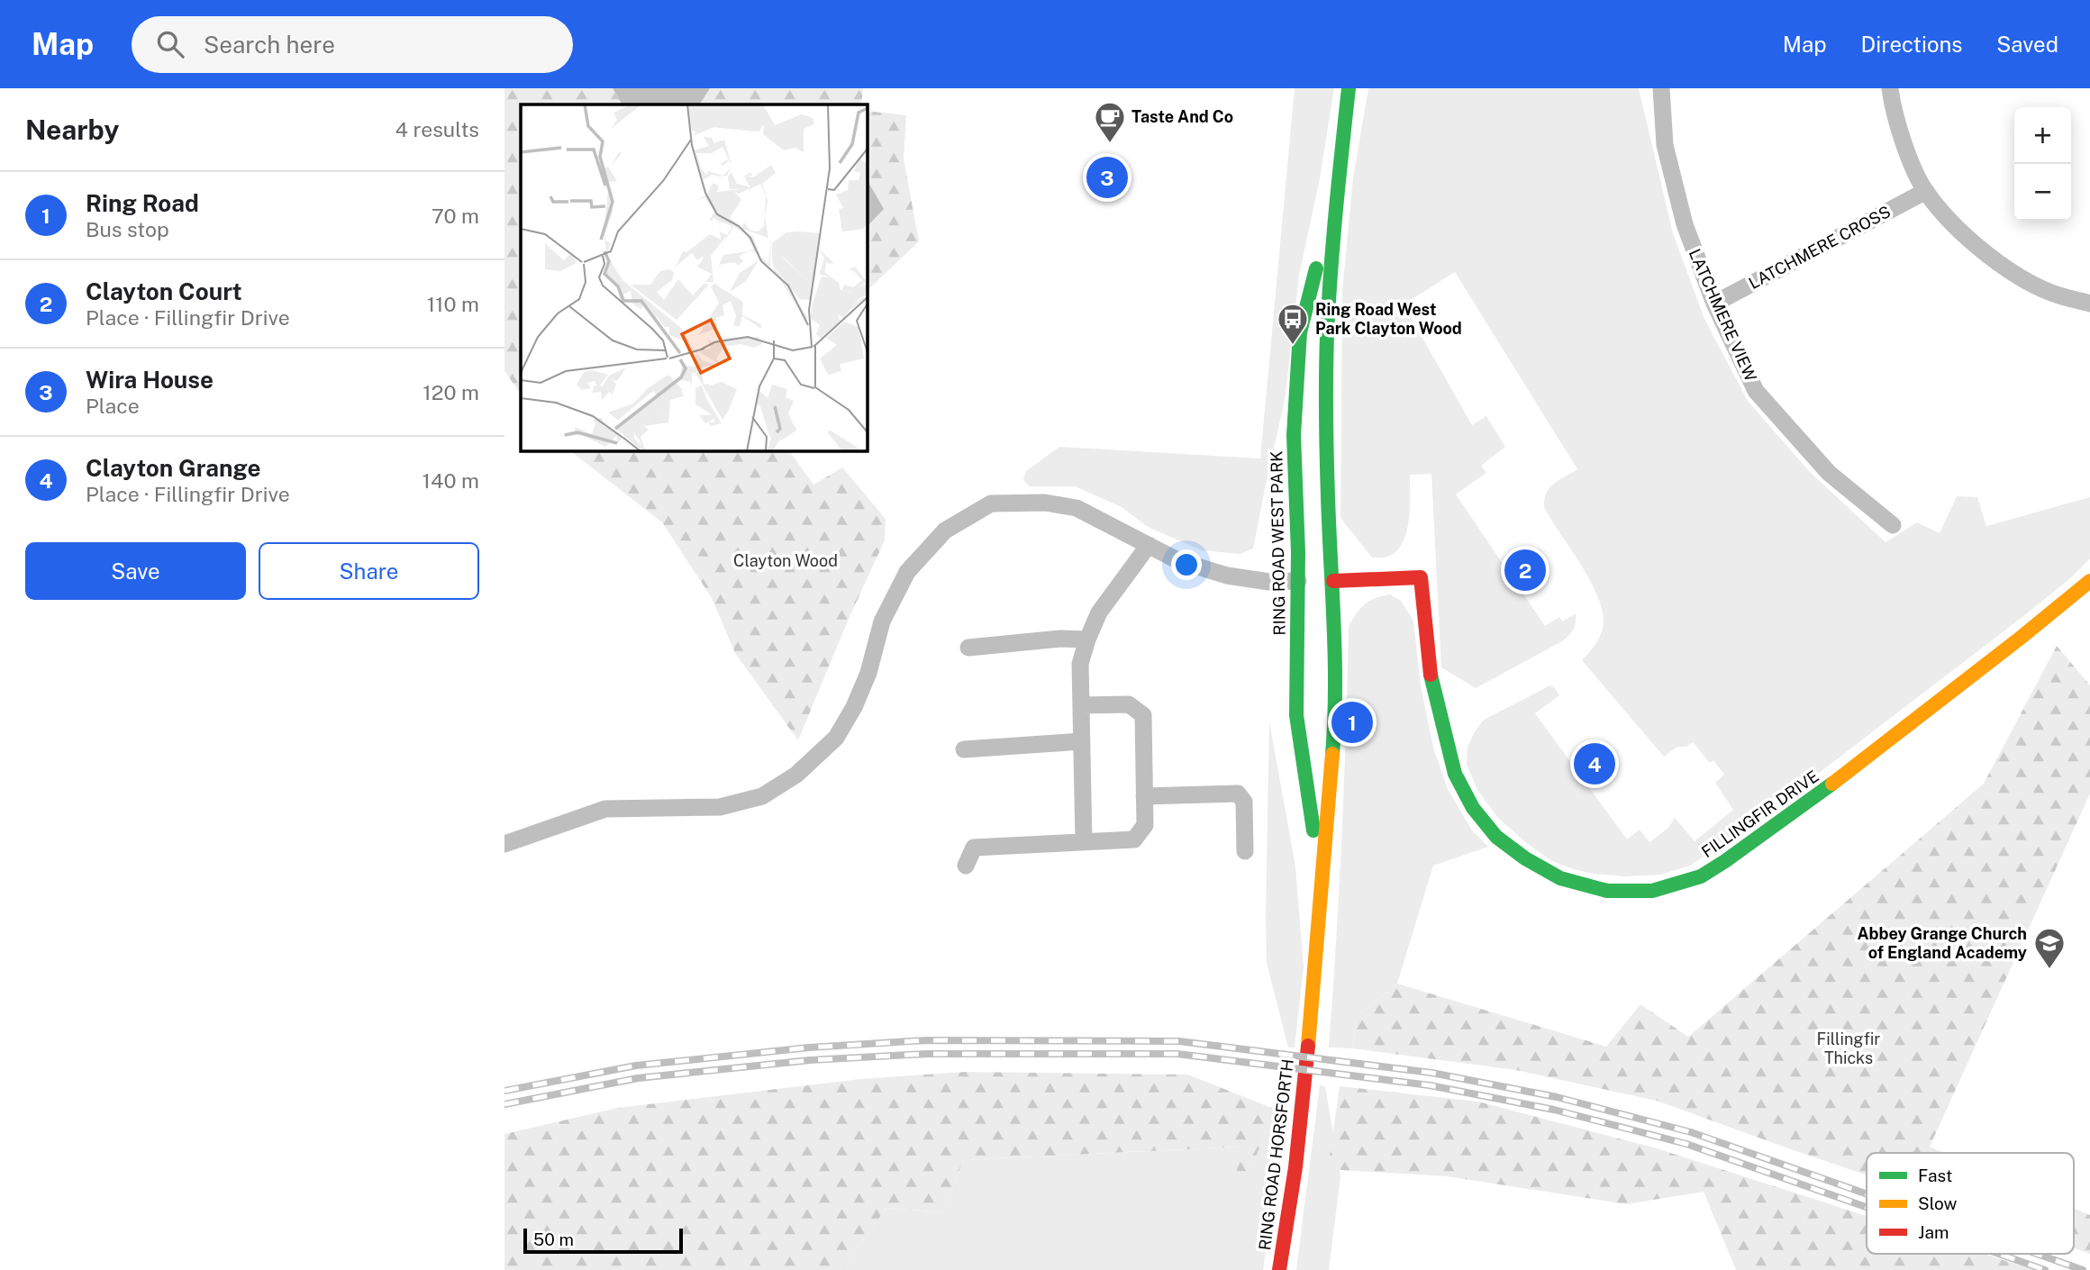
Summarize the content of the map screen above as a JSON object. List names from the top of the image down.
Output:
{
  "streets": {
    "main road": ["RING ROAD WEST PARK", "FILLINGFIR DRIVE", "RING ROAD HORSFORTH"],
    "street": ["LATCHMERE CROSS", "LATCHMERE VIEW"]
  },
  "crossings": [
    ["LATCHMERE CROSS", "LATCHMERE VIEW"],
    ["RING ROAD WEST PARK", "FILLINGFIR DRIVE"],
    ["RING ROAD WEST PARK", "RING ROAD HORSFORTH"]
  ],
  "parks": ["Clayton Wood", "Fillingfir Thicks"],
  "places": {
    "cafe": ["Taste And Co"],
    "bus stop": ["Ring Road West Park Clayton Wood"],
    "school or university": ["Abbey Grange Church of England Academy"]
  },
  "legend": ["Fast", "Slow", "Jam"],
  "scale_bar": "50 m",
  "page": {
    "header": "Map",
    "search": "Search here",
    "nav": ["Map", "Directions", "Saved"],
    "heading": ["Nearby", "4 results"],
    "map_buttons": ["+", "−"],
    "pins": [
      "3",
      "2",
      "1",
      "4"
    ],
    "list": [
      {
        "mark": "1",
        "name": "Ring Road",
        "note": "Bus stop",
        "value": "70 m"
      },
      {
        "mark": "2",
        "name": "Clayton Court",
        "note": "Place · Fillingfir Drive",
        "value": "110 m"
      },
      {
        "mark": "3",
        "name": "Wira House",
        "note": "Place",
        "value": "120 m"
      },
      {
        "mark": "4",
        "name": "Clayton Grange",
        "note": "Place · Fillingfir Drive",
        "value": "140 m"
      }
    ],
    "buttons": ["Save", "Share"],
    "scale": "50 m"
  }
}
